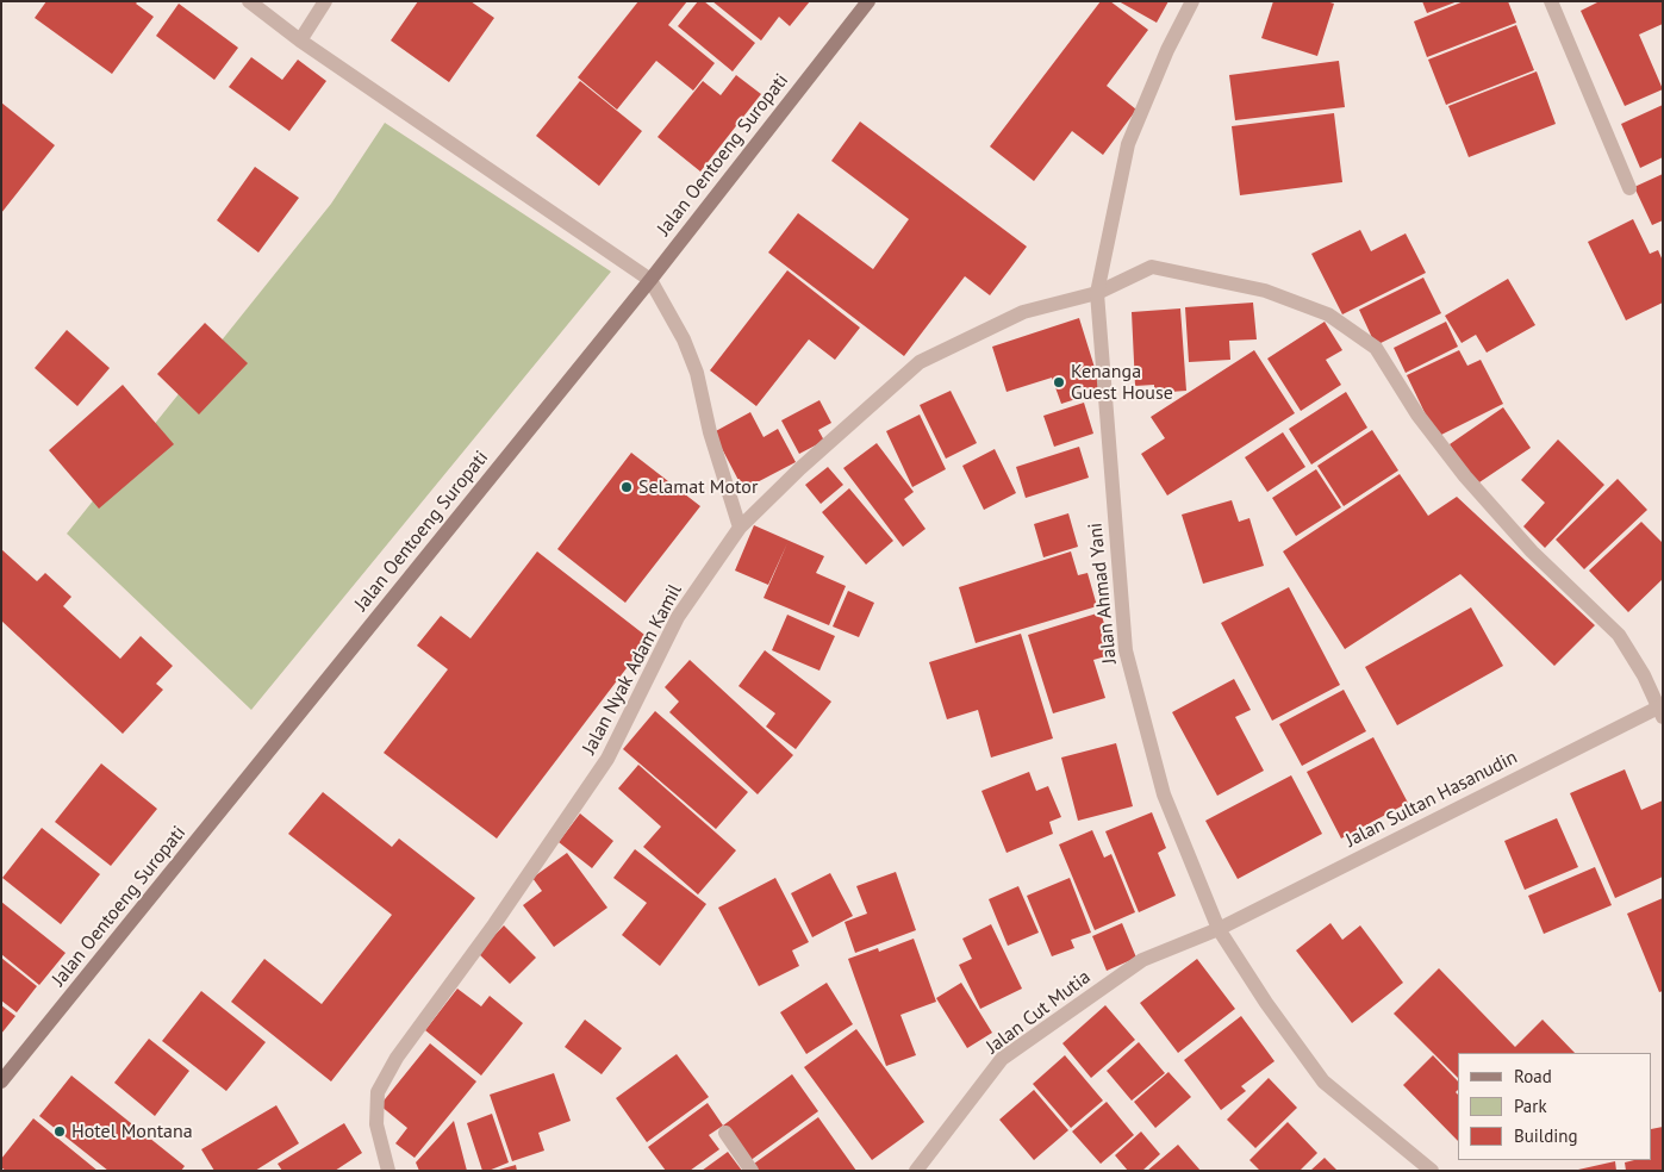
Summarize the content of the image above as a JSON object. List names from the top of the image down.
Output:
{
  "streets": {
    "main road": ["Jalan Oentoeng Suropati"],
    "street": [
      "Jalan Ahmad Yani",
      "Jalan Nyak Adam Kamil",
      "Jalan Sultan Hasanudin",
      "Jalan Cut Mutia"
    ]
  },
  "crossings": [
    ["Jalan Ahmad Yani", "Jalan Nyak Adam Kamil"],
    ["Jalan Ahmad Yani", "Jalan Sultan Hasanudin"],
    ["Jalan Ahmad Yani", "Jalan Cut Mutia"],
    ["Jalan Nyak Adam Kamil", "Jalan Sultan Hasanudin"],
    ["Jalan Sultan Hasanudin", "Jalan Cut Mutia"]
  ],
  "places": ["Kenanga Guest House", "Selamat Motor", "Hotel Montana"],
  "legend": ["Road", "Park", "Building"]
}
